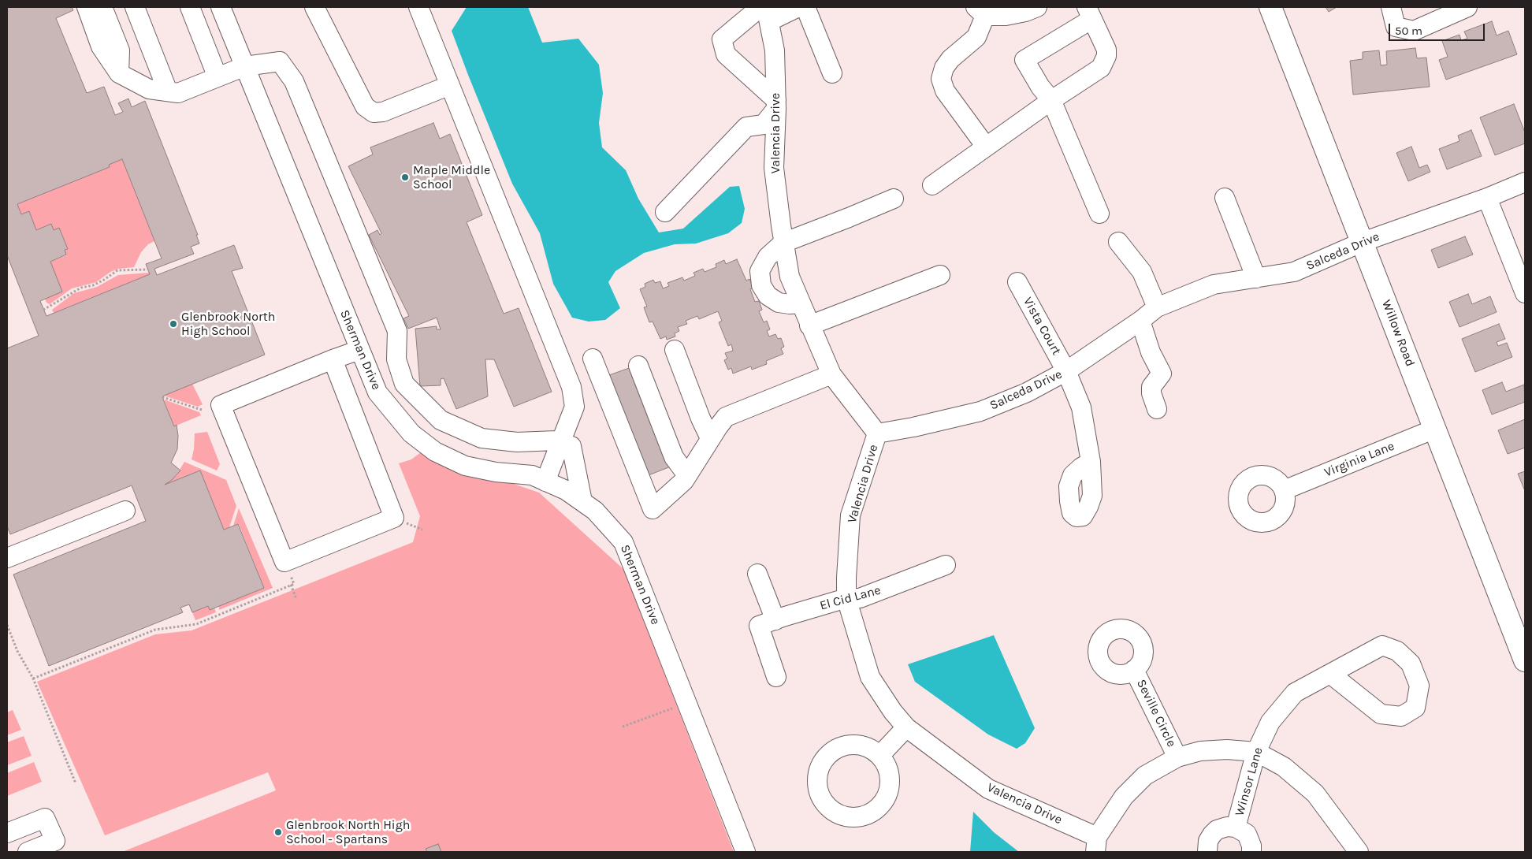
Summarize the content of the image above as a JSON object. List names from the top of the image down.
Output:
{
  "streets": {
    "main road": ["Willow Road"],
    "street": [
      "Valencia Drive",
      "Salceda Drive",
      "Vista Court",
      "Sherman Drive",
      "Virginia Lane",
      "El Cid Lane",
      "Seville Circle",
      "Winsor Lane"
    ]
  },
  "crossings": [
    ["Valencia Drive", "Salceda Drive"],
    ["Valencia Drive", "El Cid Lane"],
    ["Salceda Drive", "Vista Court"],
    ["Salceda Drive", "Willow Road"],
    ["Willow Road", "Virginia Lane"]
  ],
  "places": ["Maple Middle School", "Glenbrook North High School", "Glenbrook North High School - Spartans"],
  "scale_bar": "50 m"
}
